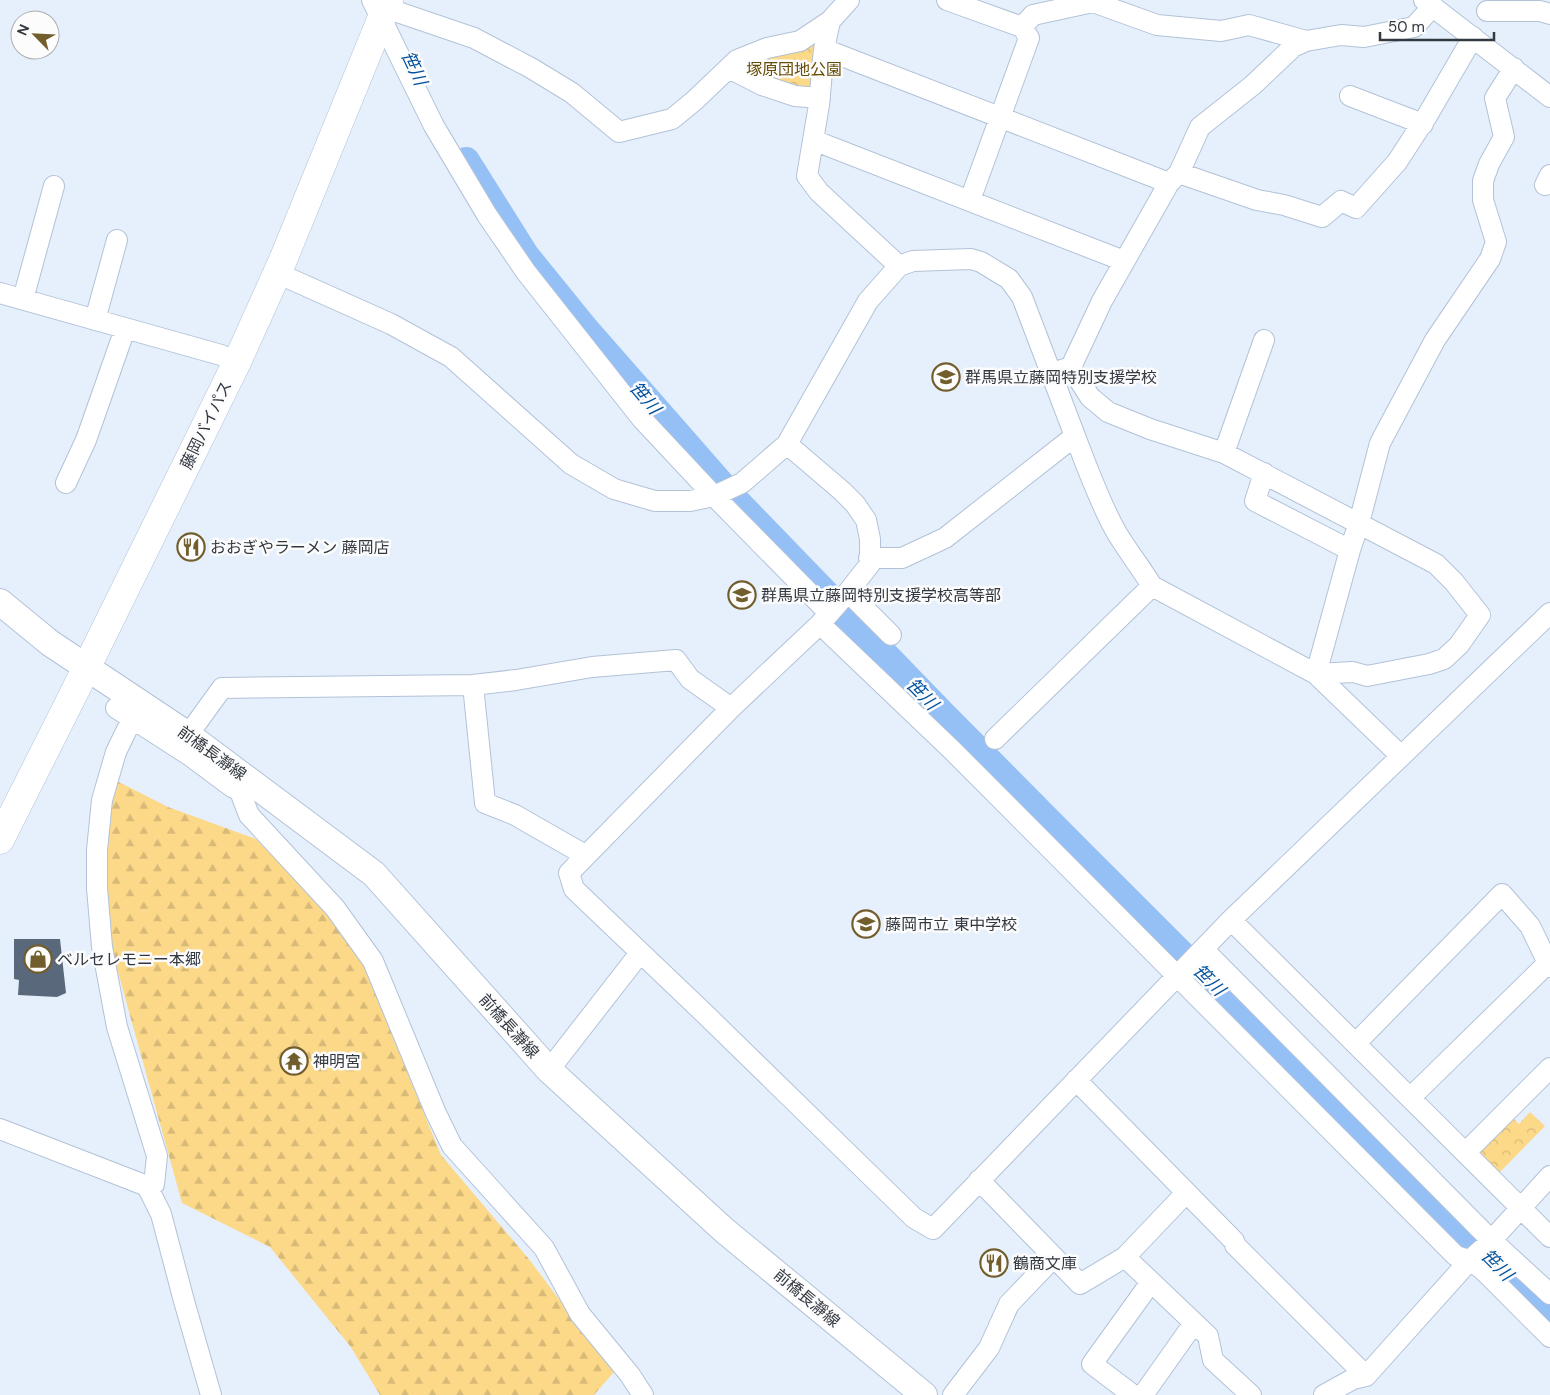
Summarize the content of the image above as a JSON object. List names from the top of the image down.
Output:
{
  "streets": {
    "highway": ["藤岡バイパス"],
    "main road": ["前橋長瀞線"]
  },
  "crossings": [
    ["藤岡バイパス", "前橋長瀞線"]
  ],
  "water": ["笹川"],
  "parks": ["塚原団地公園"],
  "places": {
    "school or university": ["群馬県立藤岡特別支援学校", "群馬県立藤岡特別支援学校高等部", "藤岡市立 東中学校"],
    "restaurant": ["おおぎやラーメン 藤岡店", "鶴商文庫"],
    "shop": ["ベルセレモニー本郷"],
    "temple": ["神明宮"]
  },
  "scale_bar": "50 m",
  "north": "top left"
}
